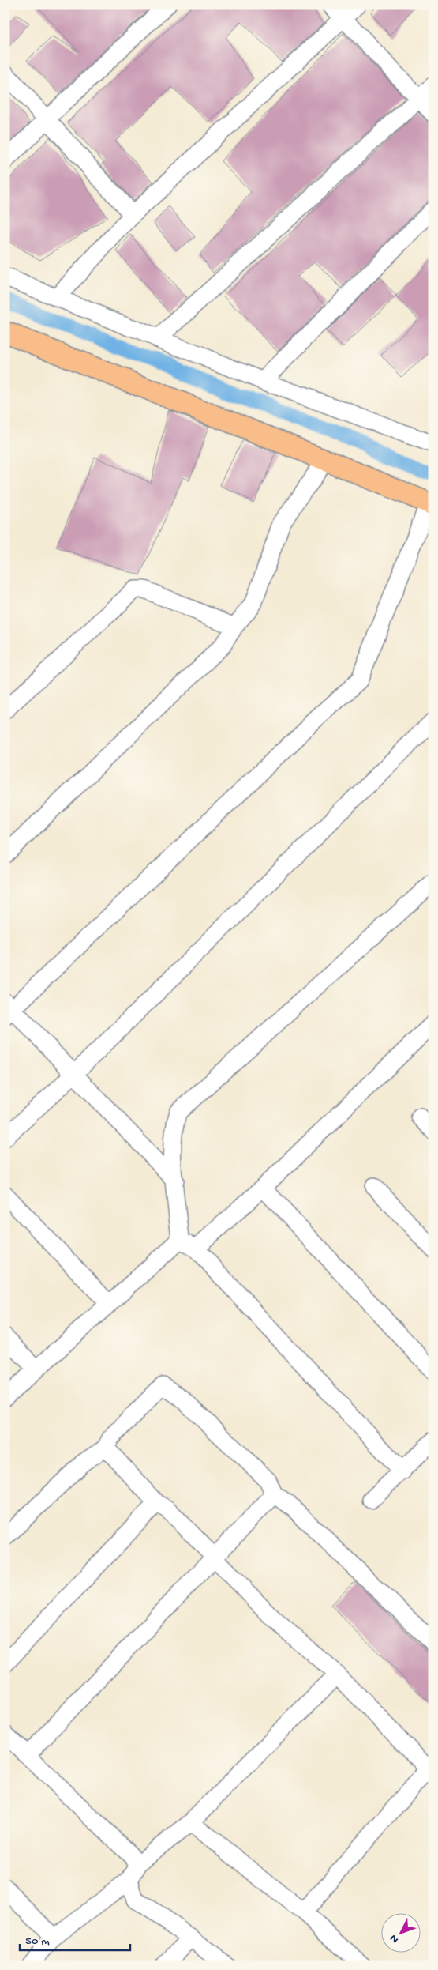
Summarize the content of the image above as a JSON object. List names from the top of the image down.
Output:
{
  "scale_bar": "50 m",
  "north": "bottom left"
}
